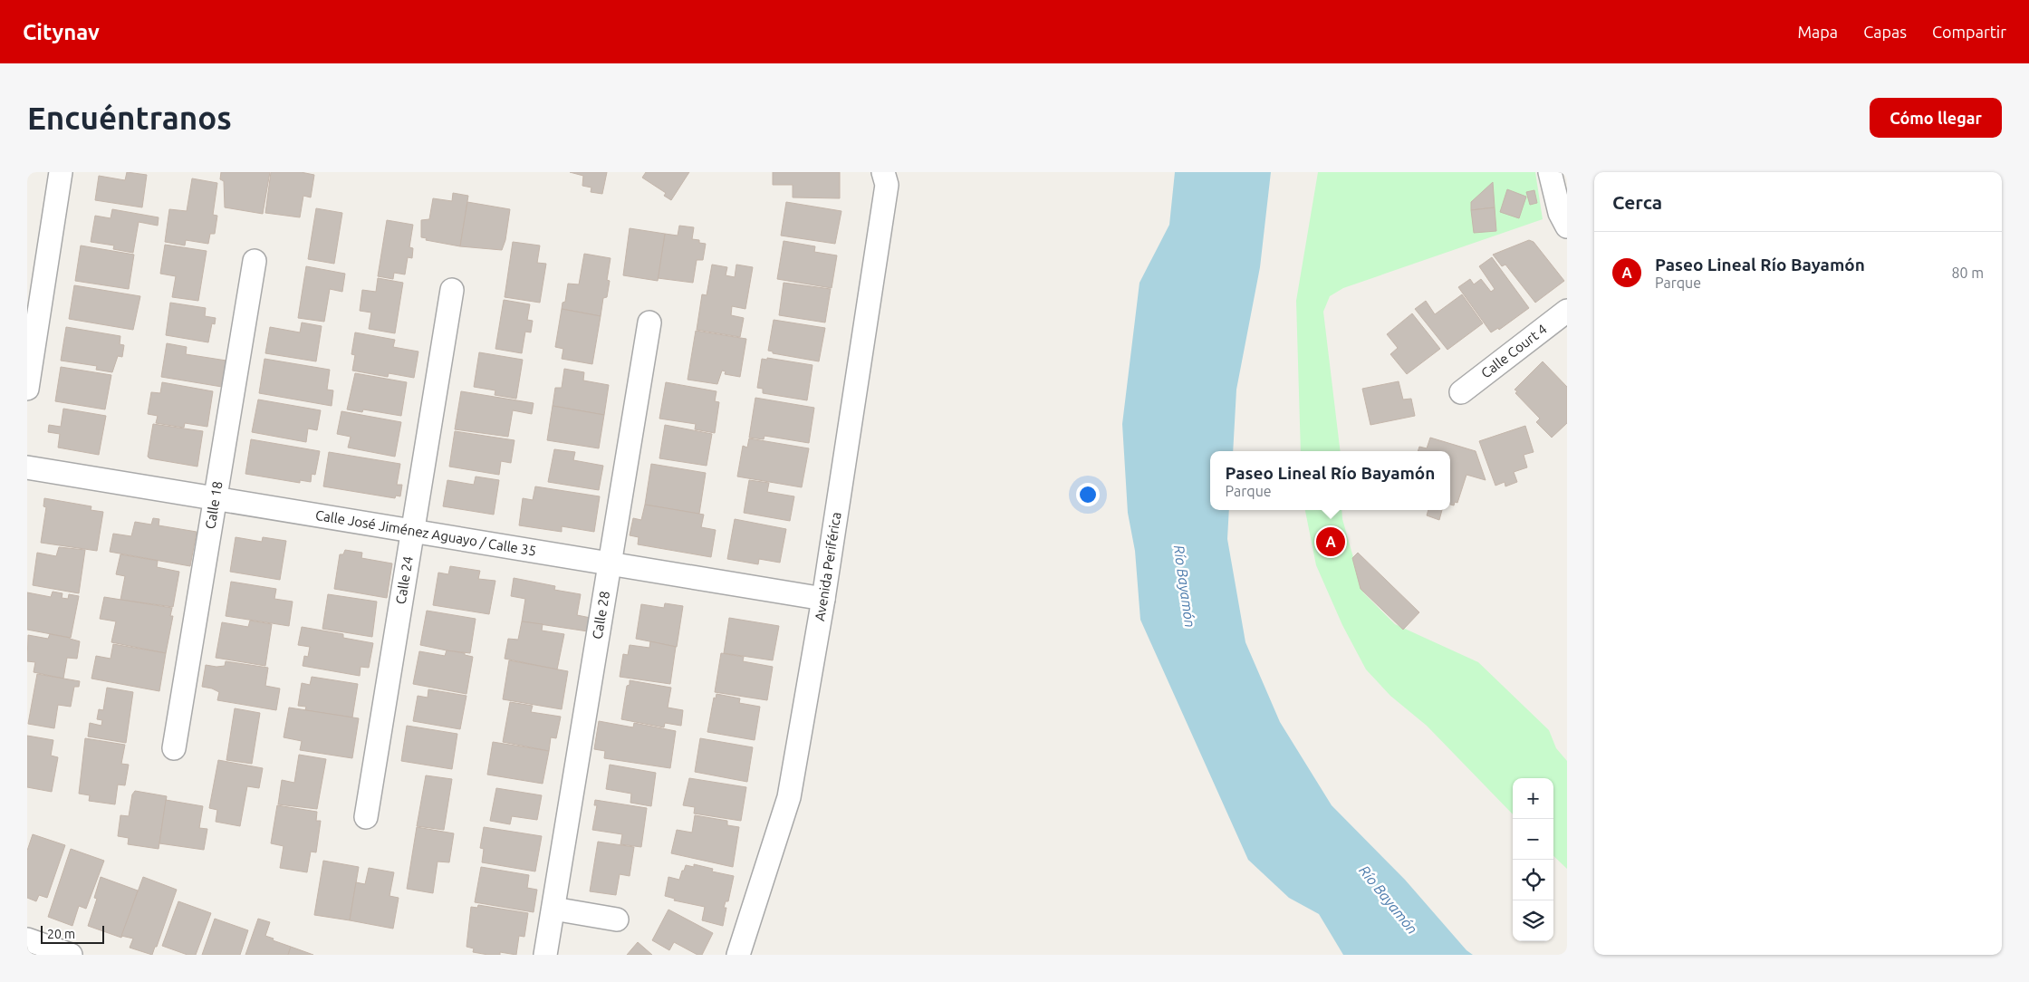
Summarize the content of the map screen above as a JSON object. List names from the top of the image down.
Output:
{
  "streets": {
    "street": [
      "Calle Court 4",
      "Calle 18",
      "Calle José Jiménez Aguayo / Calle 35",
      "Avenida Periférica",
      "Calle 24",
      "Calle 28"
    ]
  },
  "crossings": [
    ["Calle 18", "Calle José Jiménez Aguayo / Calle 35"],
    ["Calle José Jiménez Aguayo / Calle 35", "Avenida Periférica"],
    ["Calle José Jiménez Aguayo / Calle 35", "Calle 24"],
    ["Calle José Jiménez Aguayo / Calle 35", "Calle 28"]
  ],
  "water": ["Río Bayamón"],
  "scale_bar": "20 m",
  "page": {
    "header": "Citynav",
    "nav": ["Mapa", "Capas", "Compartir"],
    "buttons": "Cómo llegar",
    "title": "Encuéntranos",
    "heading": "Cerca",
    "list": [
      {
        "mark": "A",
        "name": "Paseo Lineal Río Bayamón",
        "note": "Parque",
        "value": "80 m"
      }
    ],
    "popup": ["Paseo Lineal Río Bayamón", "Parque"],
    "pins": "A",
    "map_buttons": ["+", "−"],
    "scale": "20 m"
  }
}
